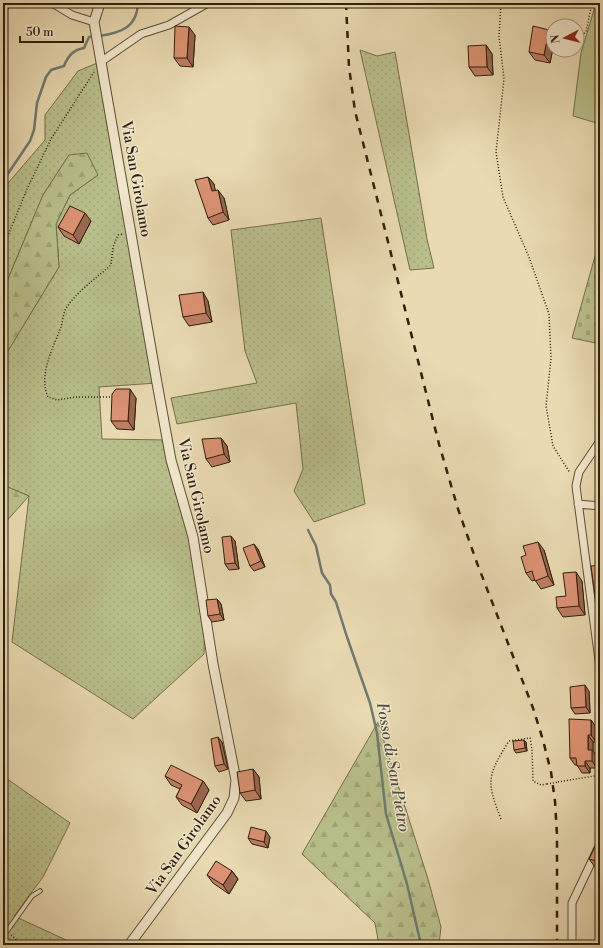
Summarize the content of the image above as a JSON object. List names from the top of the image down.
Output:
{
  "streets": {
    "street": ["Via San Girolamo"]
  },
  "water": ["Fosso di San Pietro"],
  "scale_bar": "50 m",
  "north": "left"
}
